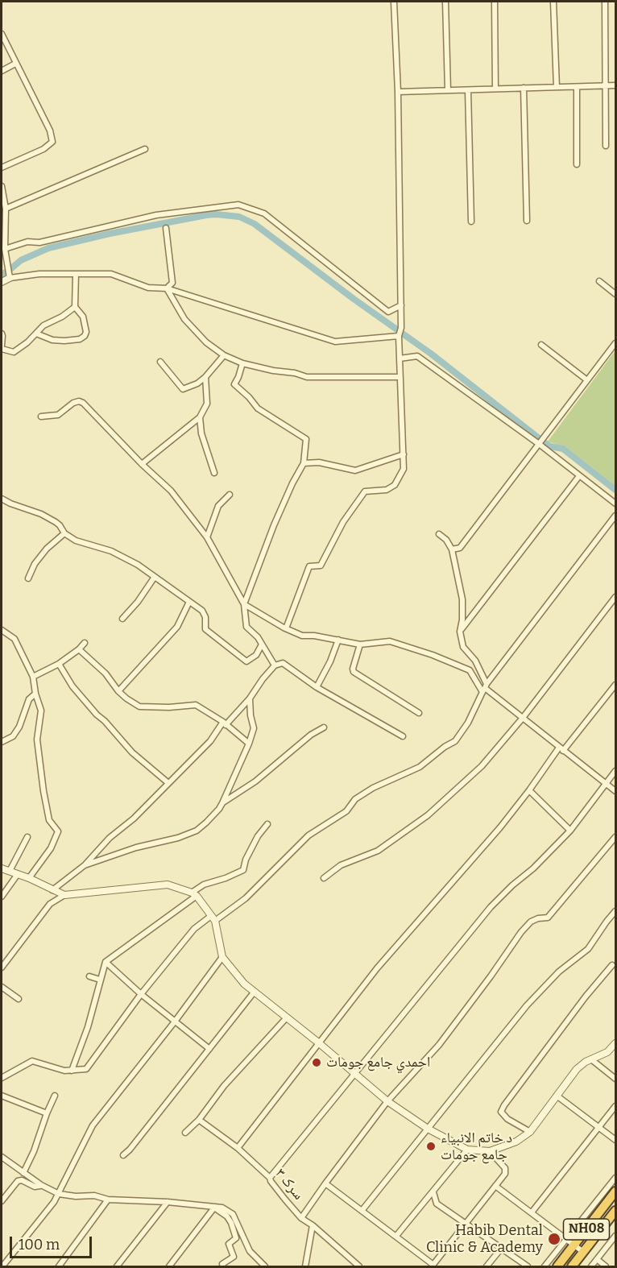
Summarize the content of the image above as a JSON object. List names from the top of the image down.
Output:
{
  "streets": {
    "highway": ["NH08"],
    "street": ["سرک ۳"]
  },
  "places": ["احمدي جامع جومات", "د خاتم الانبیاء جامع جومات", "Habib Dental Clinic & Academy"],
  "scale_bar": "100 m"
}
